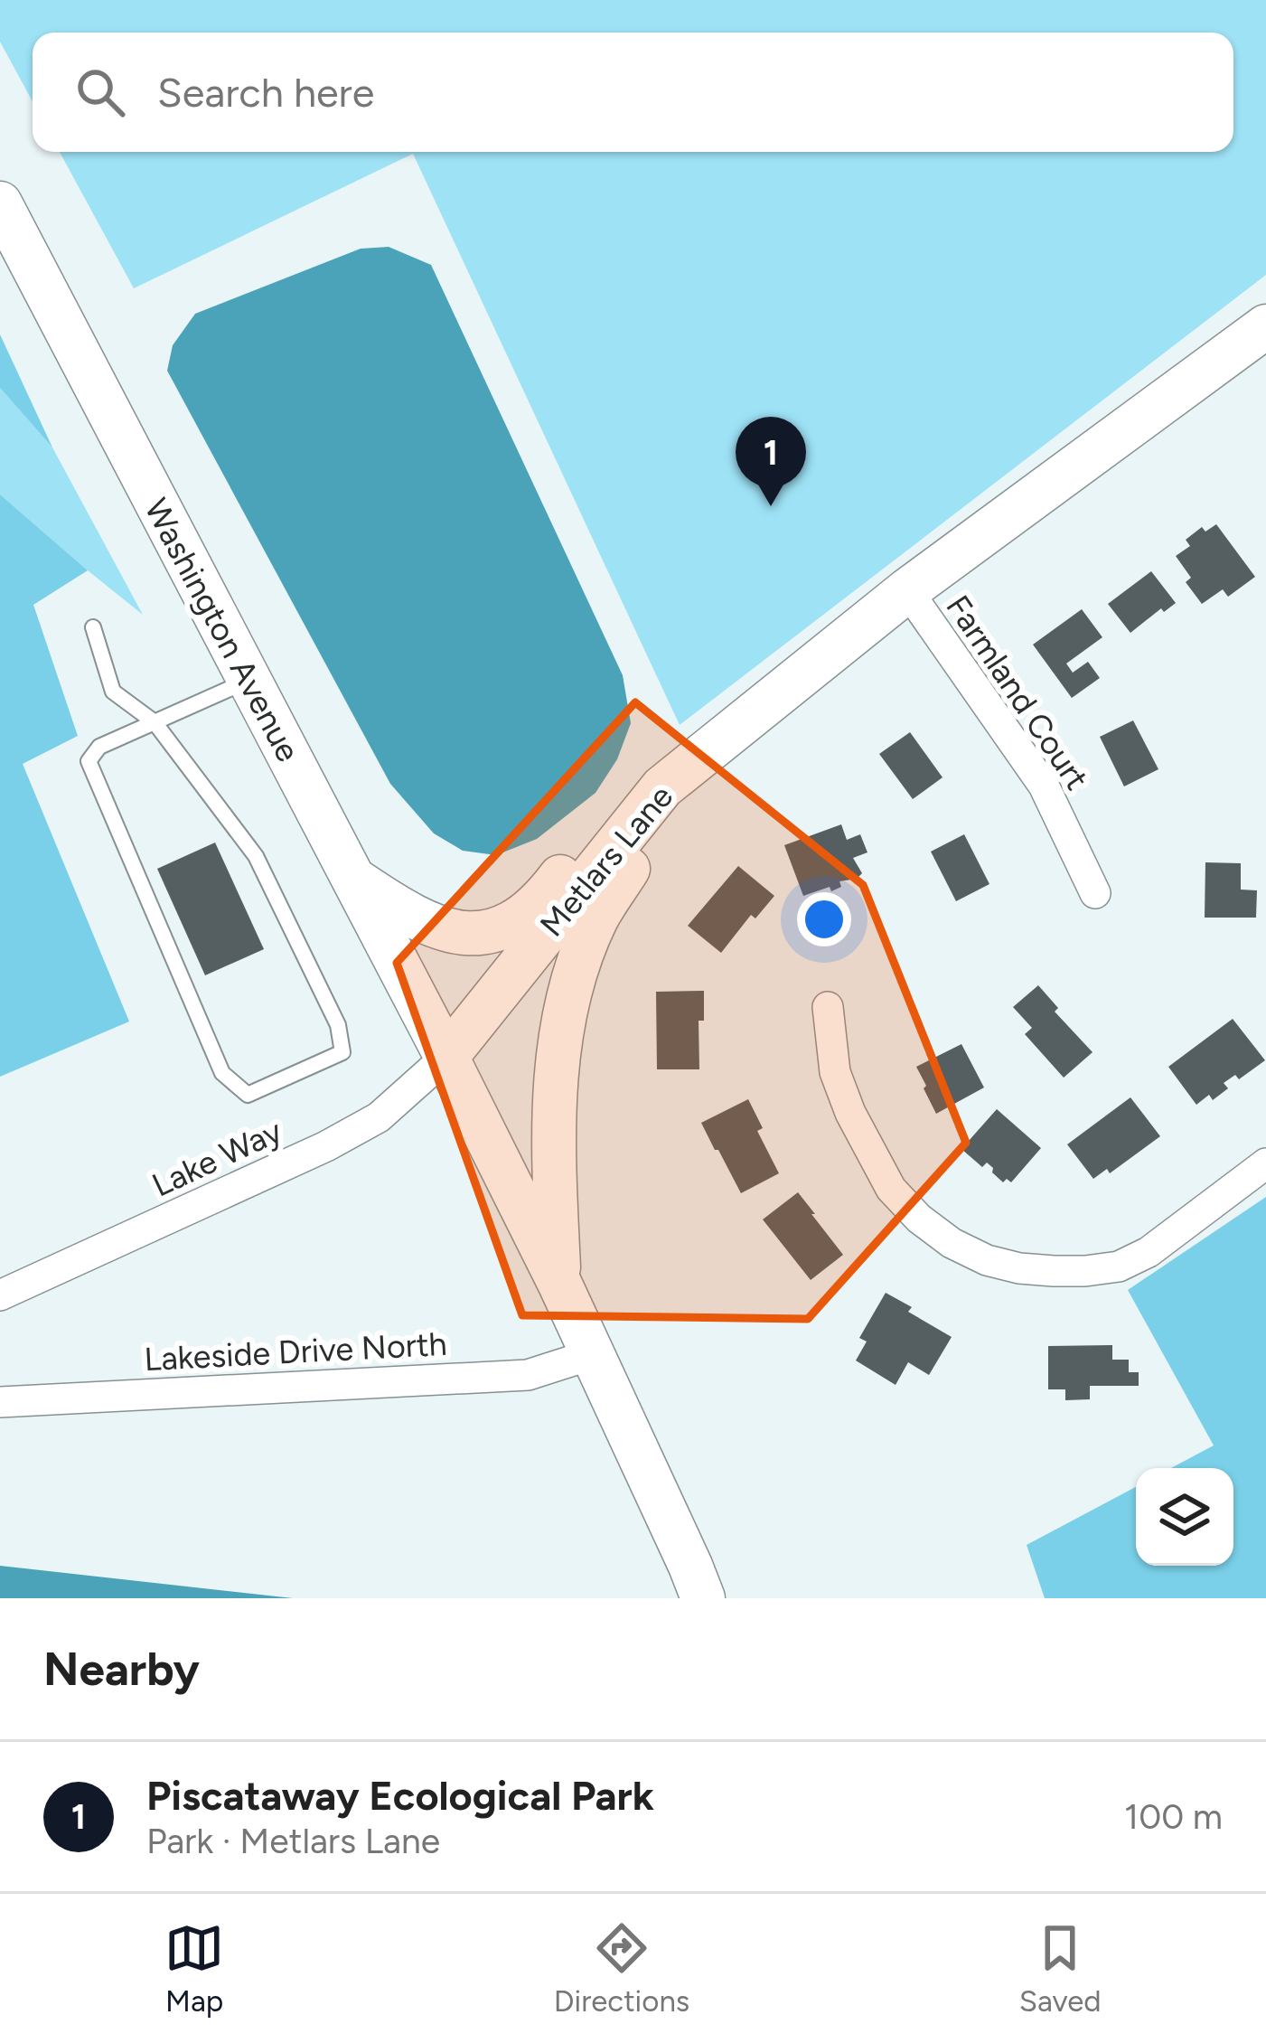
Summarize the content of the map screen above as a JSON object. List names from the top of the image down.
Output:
{
  "streets": {
    "main road": ["Washington Avenue", "Metlars Lane"],
    "street": ["Farmland Court", "Lake Way", "Lakeside Drive North"]
  },
  "crossings": [
    ["Washington Avenue", "Metlars Lane"],
    ["Washington Avenue", "Lake Way"],
    ["Farmland Court", "Metlars Lane"],
    ["Metlars Lane", "Lake Way"]
  ],
  "page": {
    "search": "Search here",
    "pins": "1",
    "heading": "Nearby",
    "list": [
      {
        "mark": "1",
        "name": "Piscataway Ecological Park",
        "note": "Park · Metlars Lane",
        "value": "100 m"
      }
    ],
    "nav": ["Map", "Directions", "Saved"]
  }
}
